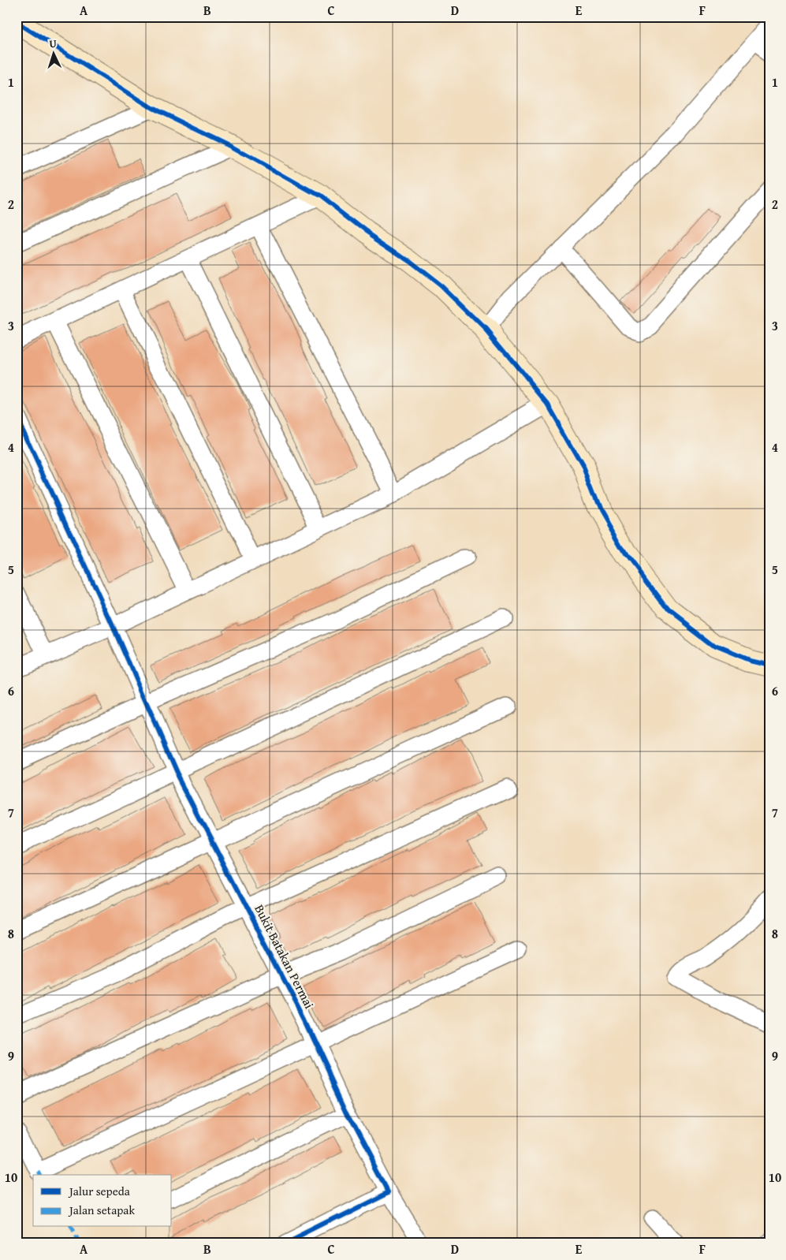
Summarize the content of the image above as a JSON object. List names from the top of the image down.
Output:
{
  "streets": {
    "street": ["Bukit Batakan Permai"]
  },
  "legend": ["Jalur sepeda", "Jalan setapak"],
  "north": "top",
  "grid": {
    "columns": [
      "A",
      "B",
      "C",
      "D",
      "E",
      "F"
    ],
    "rows": [
      "1",
      "2",
      "3",
      "4",
      "5",
      "6",
      "7",
      "8",
      "9",
      "10"
    ]
  }
}
